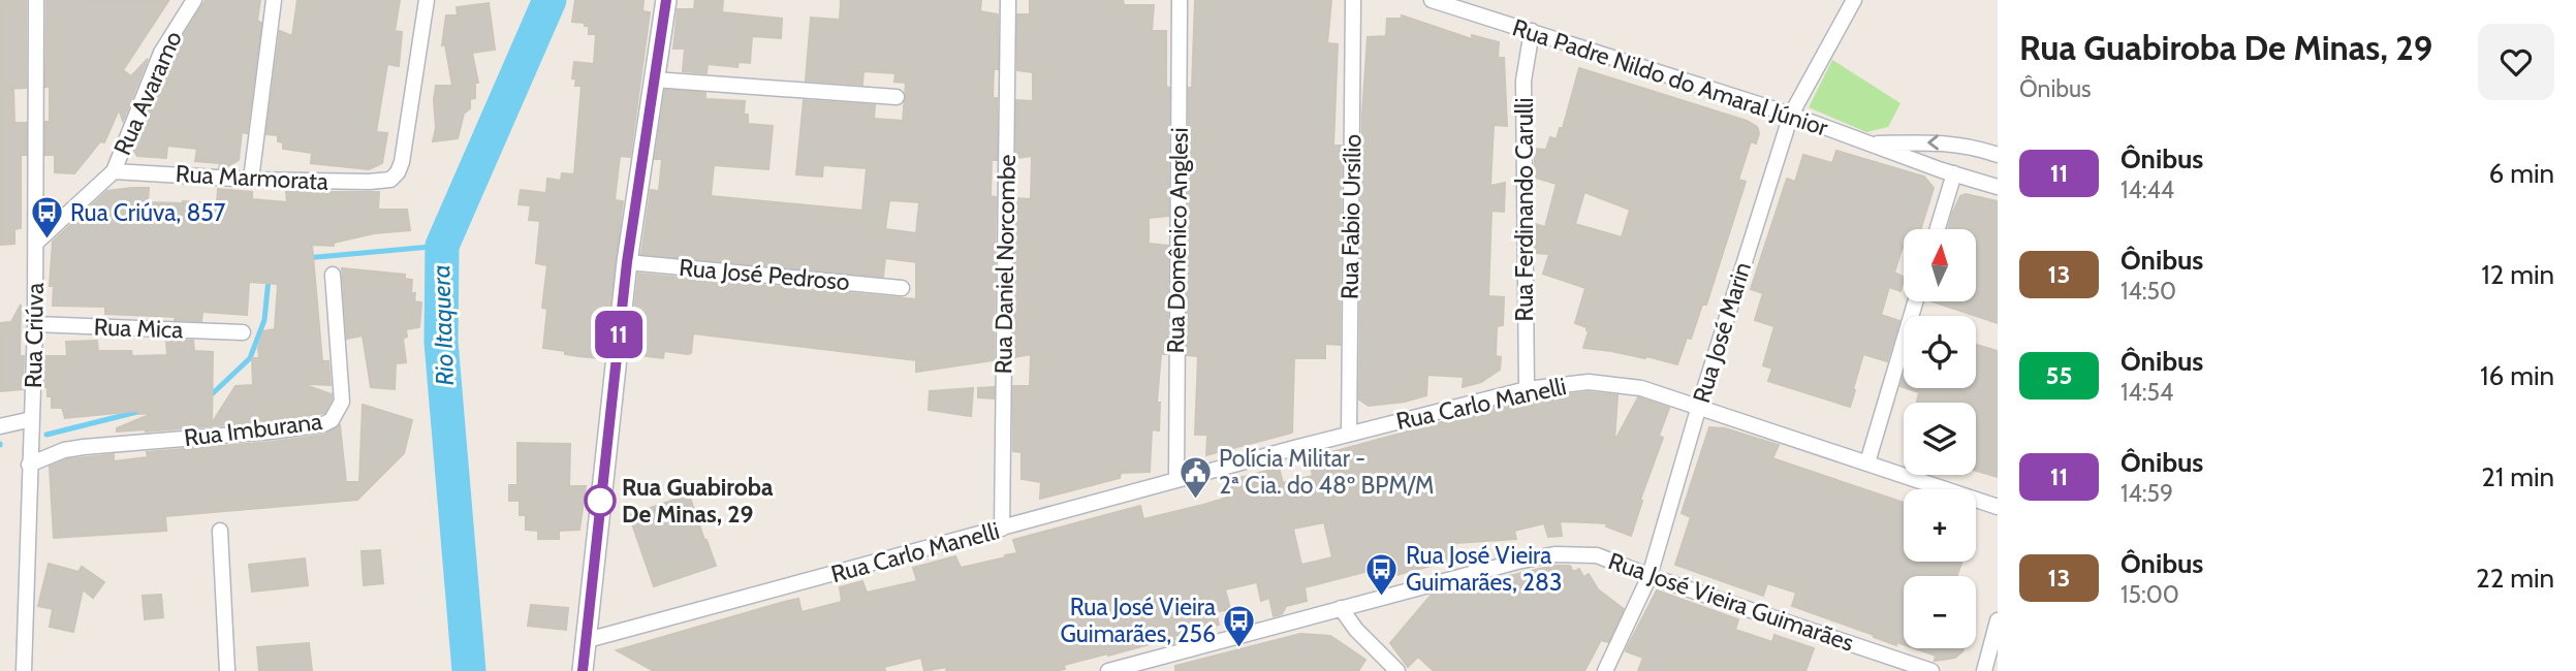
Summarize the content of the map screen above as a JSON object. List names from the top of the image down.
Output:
{
  "streets": {
    "street": [
      "Rua Padre Nildo do Amaral Júnior",
      "Rua Avaramo",
      "Rua Marmorata",
      "Rua Ferdinando Carulli",
      "Rua Fabio Ursílio",
      "Rua Domênico Anglesi",
      "Rua Daniel Norcombe",
      "Rua José Pedroso",
      "Rua Mica",
      "Rua José Marin",
      "Rua Criúva",
      "Rua Carlo Manelli",
      "Rua Imburana",
      "Rua José Vieira Guimarães"
    ]
  },
  "crossings": [
    ["Rua Padre Nildo do Amaral Júnior", "Rua Ferdinando Carulli"],
    ["Rua Padre Nildo do Amaral Júnior", "Rua José Marin"],
    ["Rua Avaramo", "Rua Marmorata"],
    ["Rua Avaramo", "Rua Criúva"],
    ["Rua Ferdinando Carulli", "Rua Carlo Manelli"],
    ["Rua Fabio Ursílio", "Rua Carlo Manelli"],
    ["Rua Domênico Anglesi", "Rua Carlo Manelli"],
    ["Rua Daniel Norcombe", "Rua Carlo Manelli"],
    ["Rua Mica", "Rua Criúva"],
    ["Rua José Marin", "Rua Carlo Manelli"],
    ["Rua José Marin", "Rua José Vieira Guimarães"],
    ["Rua Criúva", "Rua Imburana"]
  ],
  "water": ["Rio Itaquera"],
  "places": {
    "bus stop": ["Rua Criúva, 857", "Rua José Vieira Guimarães, 283", "Rua José Vieira Guimarães, 256"],
    "public building": ["Polícia Militar - 2ª Cia. do 48º BPM/M"],
    "other": ["Rua Guabiroba De Minas, 29"]
  },
  "lines": ["bus line 11"],
  "north": "top",
  "page": {
    "on_map": "11",
    "heading": ["Rua Guabiroba De Minas, 29", "Ônibus"],
    "list": [
      {
        "mark": "11",
        "name": "Ônibus",
        "note": "14:44",
        "value": "6 min"
      },
      {
        "mark": "13",
        "name": "Ônibus",
        "note": "14:50",
        "value": "12 min"
      },
      {
        "mark": "55",
        "name": "Ônibus",
        "note": "14:54",
        "value": "16 min"
      },
      {
        "mark": "11",
        "name": "Ônibus",
        "note": "14:59",
        "value": "21 min"
      },
      {
        "mark": "13",
        "name": "Ônibus",
        "note": "15:00",
        "value": "22 min"
      }
    ],
    "map_buttons": ["+", "−"]
  }
}
